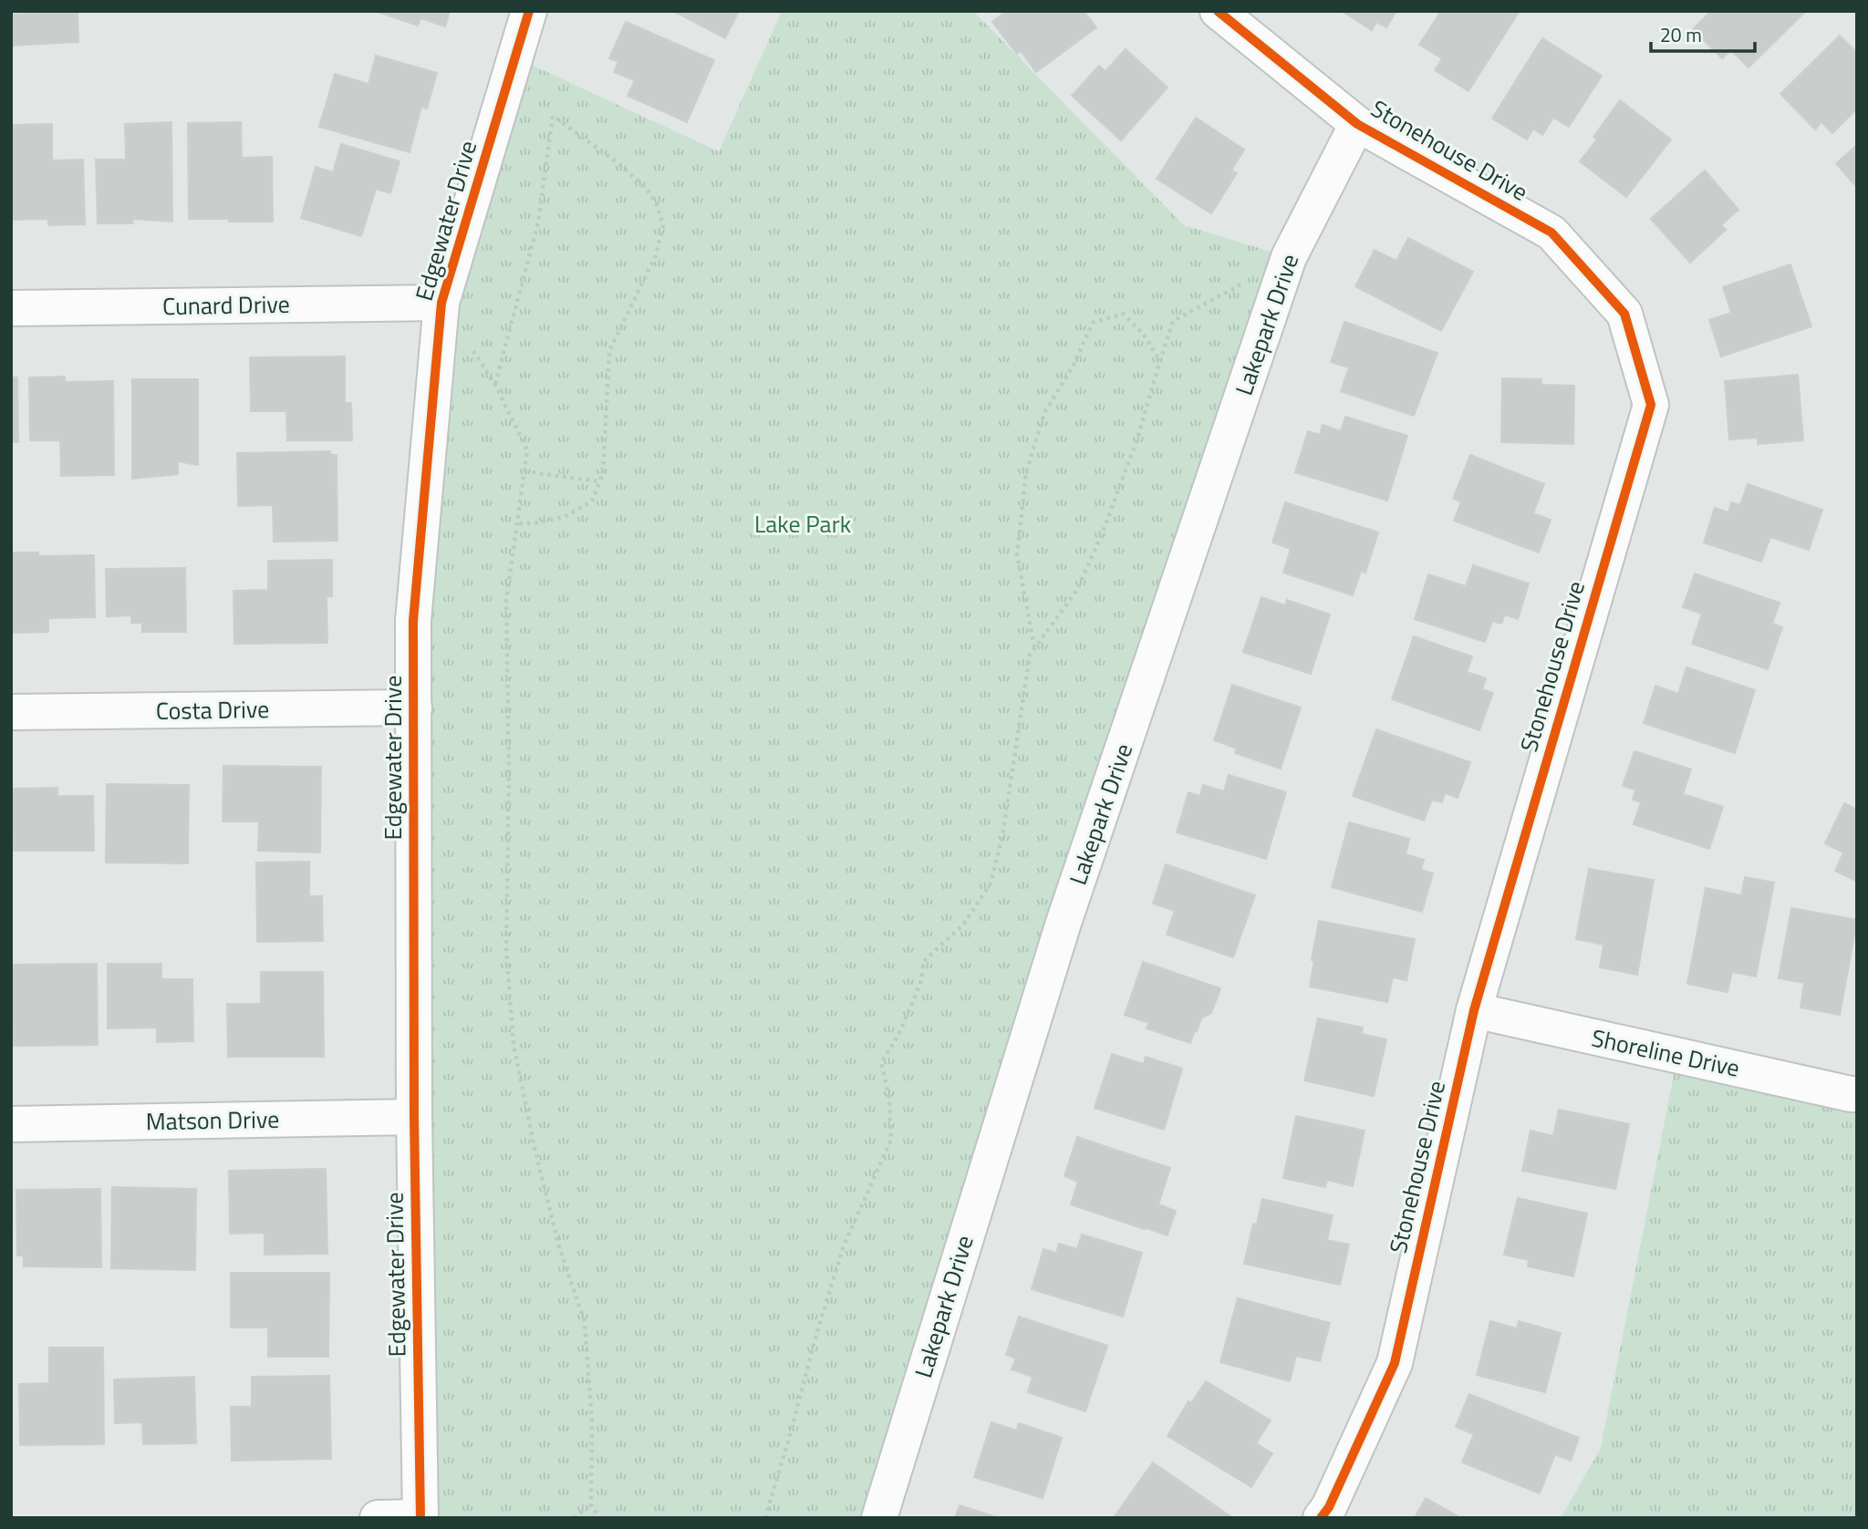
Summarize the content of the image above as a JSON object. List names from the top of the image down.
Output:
{
  "streets": {
    "street": [
      "Stonehouse Drive",
      "Edgewater Drive",
      "Cunard Drive",
      "Lakepark Drive",
      "Costa Drive",
      "Shoreline Drive",
      "Matson Drive"
    ]
  },
  "crossings": [
    ["Stonehouse Drive", "Lakepark Drive"],
    ["Stonehouse Drive", "Shoreline Drive"],
    ["Edgewater Drive", "Cunard Drive"],
    ["Edgewater Drive", "Costa Drive"],
    ["Edgewater Drive", "Matson Drive"]
  ],
  "parks": ["Lake Park"],
  "scale_bar": "20 m"
}
